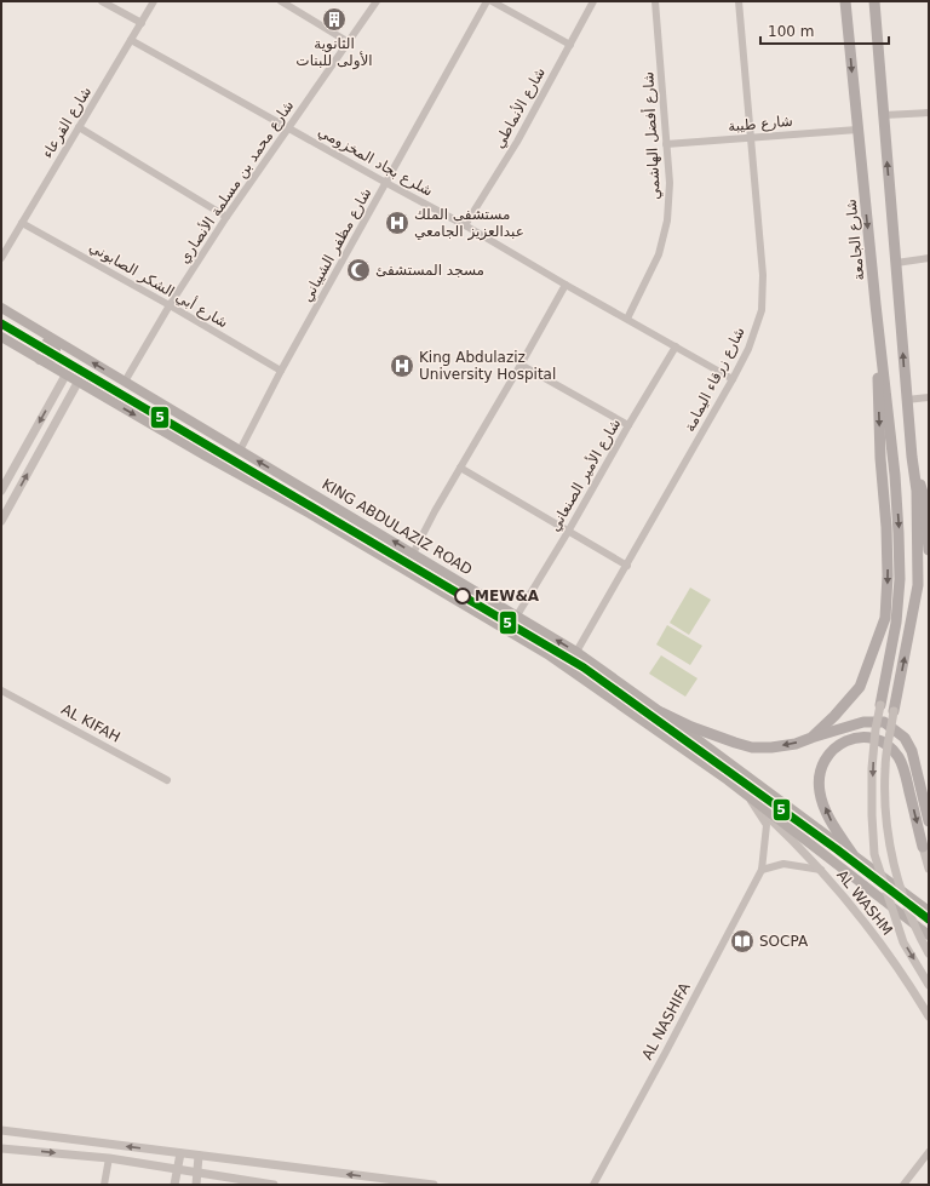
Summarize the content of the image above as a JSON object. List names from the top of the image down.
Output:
{
  "streets": {
    "main road": ["شارع الجامعة", "KING ABDULAZIZ ROAD"],
    "street": [
      "شارع الأنماطي",
      "شارع القرعاء",
      "شارع طيبة",
      "شارع أفضل الهاشمي",
      "شلرع بجاد المخزومي",
      "شارع محمد بن مسلمة الأنصاري",
      "شارع مظفر الشيباني",
      "شارع أبي الشكر الصابوني",
      "شارع زرقاء اليمامة",
      "شارع الأمير الصنعاني",
      "AL KIFAH",
      "AL WASHM",
      "AL NASHIFA"
    ]
  },
  "crossings": [
    ["شارع الأنماطي", "شلرع بجاد المخزومي"],
    ["شارع القرعاء", "شلرع بجاد المخزومي"],
    ["شارع القرعاء", "شارع أبي الشكر الصابوني"],
    ["شارع طيبة", "شارع أفضل الهاشمي"],
    ["شارع طيبة", "شارع الجامعة"],
    ["شارع طيبة", "شارع زرقاء اليمامة"],
    ["شارع أفضل الهاشمي", "شلرع بجاد المخزومي"],
    ["شلرع بجاد المخزومي", "شارع محمد بن مسلمة الأنصاري"],
    ["شلرع بجاد المخزومي", "شارع مظفر الشيباني"],
    ["شلرع بجاد المخزومي", "شارع زرقاء اليمامة"],
    ["شلرع بجاد المخزومي", "شارع الأمير الصنعاني"],
    ["شارع محمد بن مسلمة الأنصاري", "شارع أبي الشكر الصابوني"],
    ["شارع محمد بن مسلمة الأنصاري", "KING ABDULAZIZ ROAD"],
    ["شارع مظفر الشيباني", "شارع أبي الشكر الصابوني"],
    ["شارع مظفر الشيباني", "KING ABDULAZIZ ROAD"],
    ["شارع زرقاء اليمامة", "KING ABDULAZIZ ROAD"],
    ["شارع الأمير الصنعاني", "KING ABDULAZIZ ROAD"]
  ],
  "places": {
    "building": ["الثانوية الأولى للبنات"],
    "hospital": ["مستشفى الملك عبدالعزيز الجامعي", "King Abdulaziz University Hospital"],
    "mosque": ["مسجد المستشفئ"],
    "other": ["MEW&A"],
    "library": ["SOCPA"]
  },
  "lines": ["transit line 5"],
  "scale_bar": "100 m"
}
